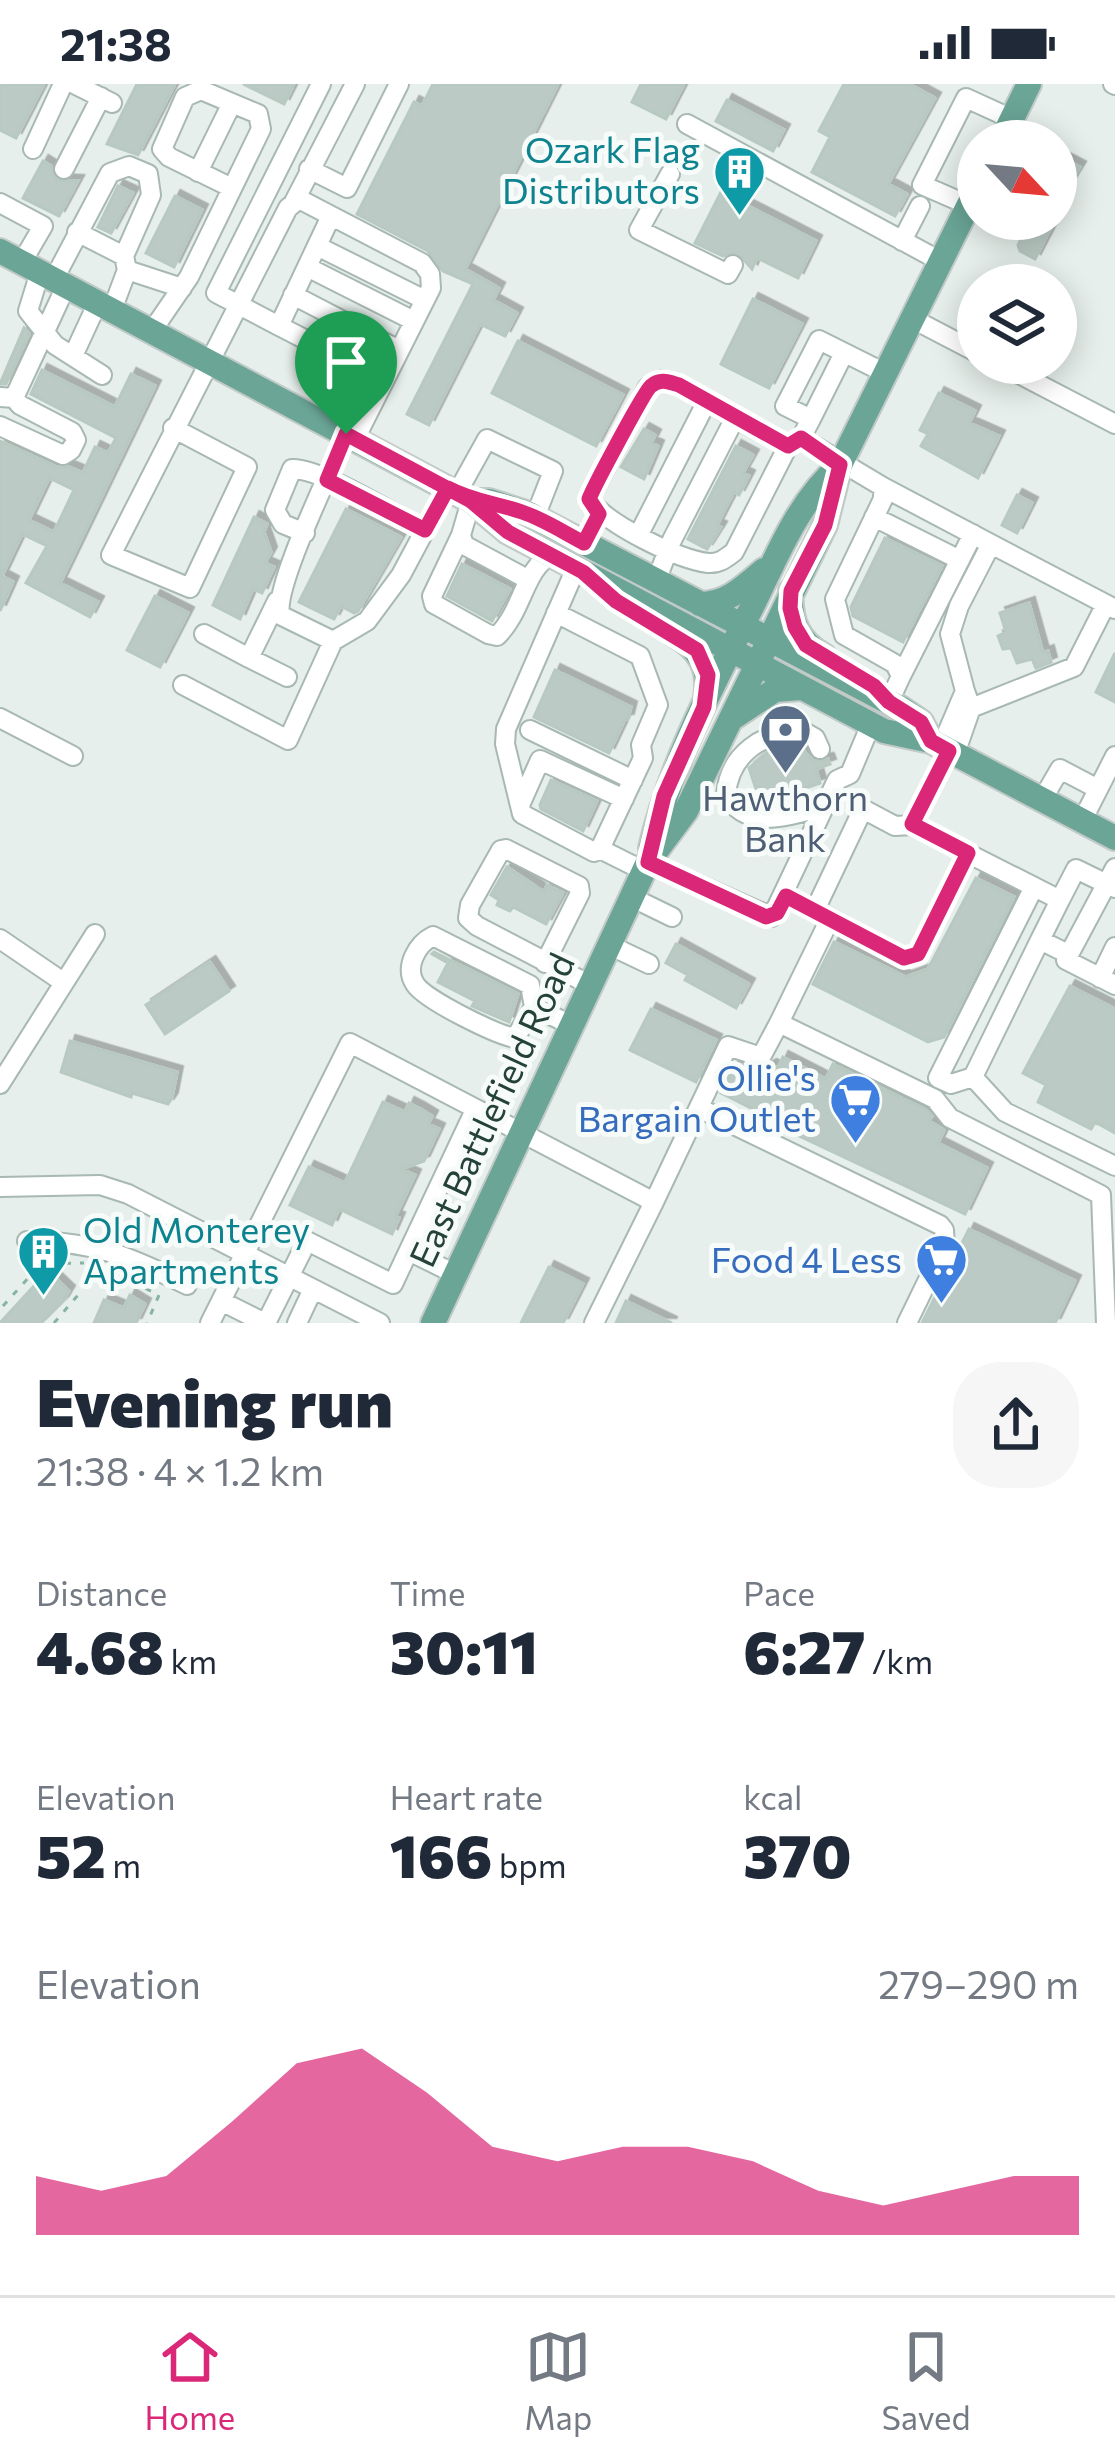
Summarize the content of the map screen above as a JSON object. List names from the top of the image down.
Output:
{
  "streets": {
    "main road": ["East Battlefield Road"]
  },
  "places": {
    "building": ["Ozark Flag Distributors", "Old Monterey Apartments"],
    "bank": ["Hawthorn Bank"],
    "supermarket": ["Ollie's Bargain Outlet", "Food 4 Less"]
  },
  "north": "bottom right",
  "page": {
    "status": "21:38",
    "heading": ["Evening run", "21:38 · 4 × 1.2 km"],
    "stats": [
      ["Distance", "4.68 km"],
      ["Time", "30:11"],
      ["Pace", "6:27 /km"],
      ["Elevation", "52 m"],
      ["Heart rate", "166 bpm"],
      ["kcal", "370"]
    ],
    "chart": ["Elevation", "279–290 m"],
    "tabs": ["Home", "Map", "Saved"]
  }
}
